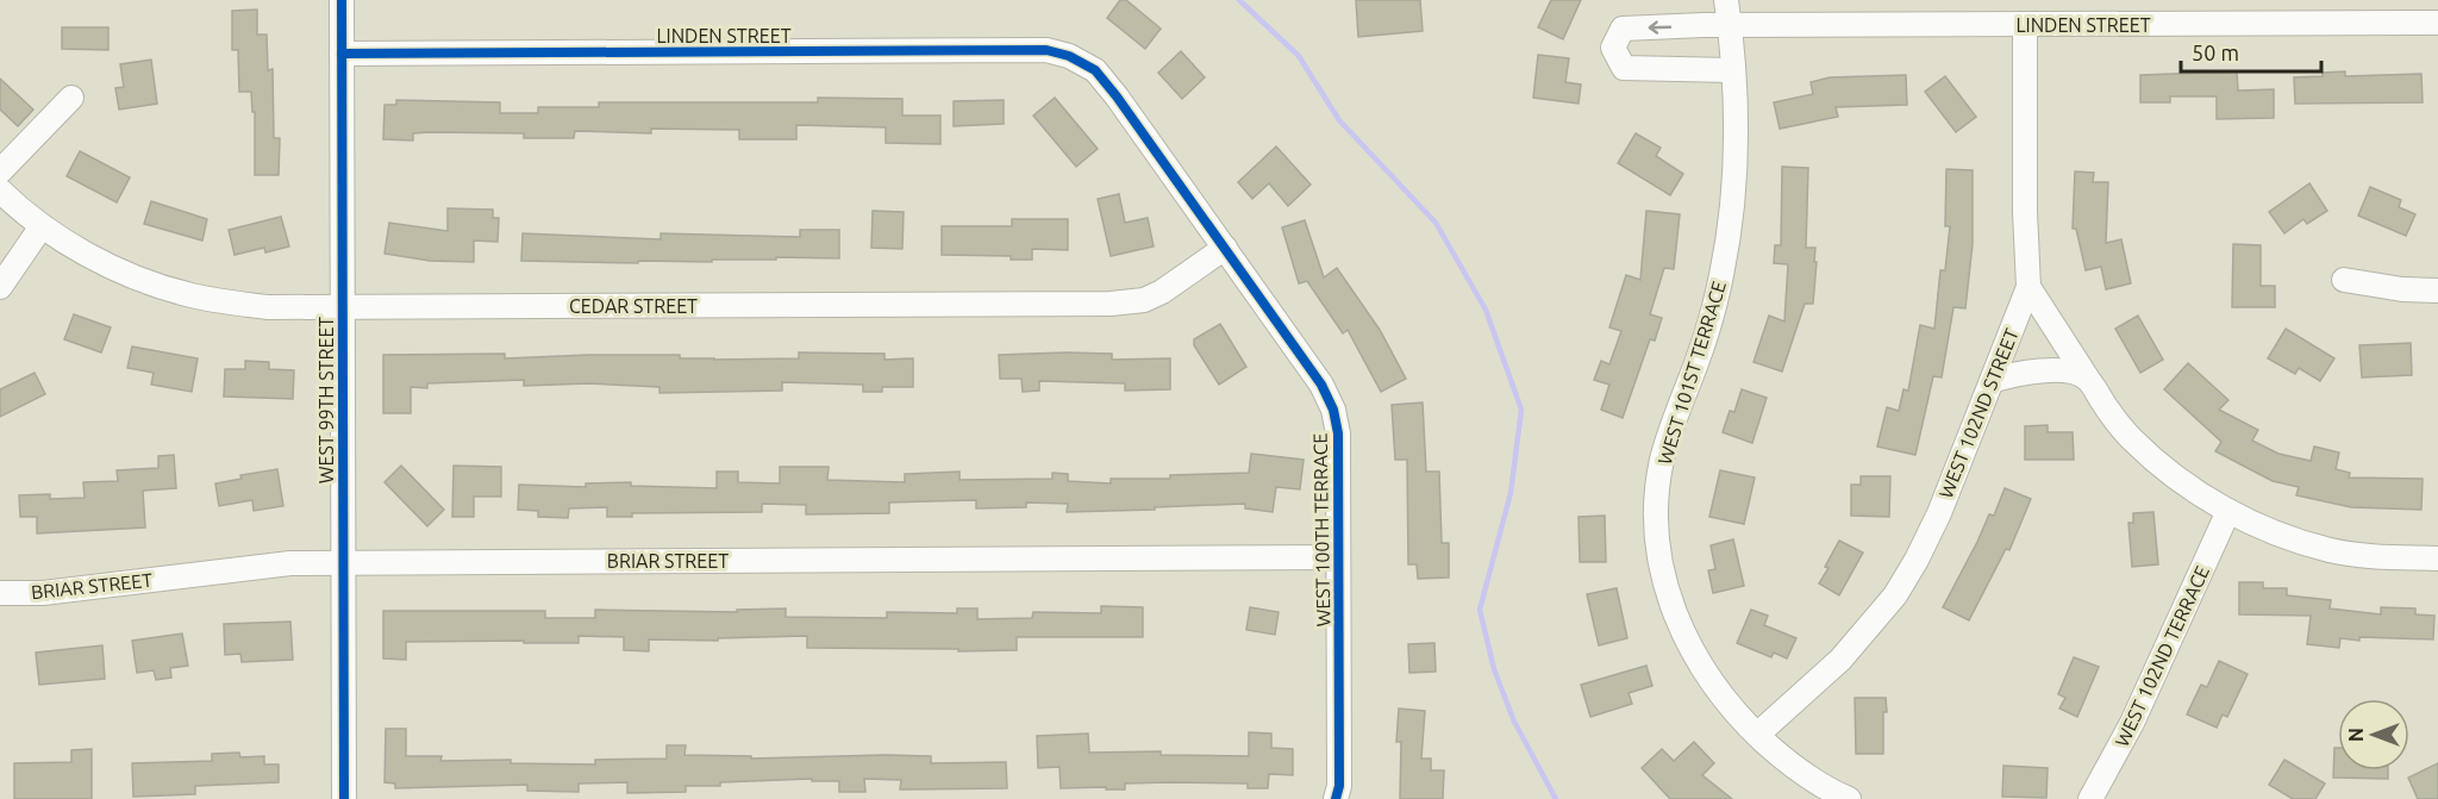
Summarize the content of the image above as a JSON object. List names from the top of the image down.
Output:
{
  "streets": {
    "street": [
      "LINDEN STREET",
      "CEDAR STREET",
      "WEST 101ST TERRACE",
      "WEST 99TH STREET",
      "WEST 102ND STREET",
      "WEST 100TH TERRACE",
      "BRIAR STREET",
      "WEST 102ND TERRACE"
    ]
  },
  "crossings": [
    ["LINDEN STREET", "WEST 101ST TERRACE"],
    ["LINDEN STREET", "WEST 99TH STREET"],
    ["LINDEN STREET", "WEST 102ND STREET"],
    ["LINDEN STREET", "WEST 100TH TERRACE"],
    ["CEDAR STREET", "WEST 99TH STREET"],
    ["CEDAR STREET", "WEST 100TH TERRACE"],
    ["WEST 101ST TERRACE", "WEST 102ND STREET"],
    ["WEST 99TH STREET", "BRIAR STREET"],
    ["WEST 100TH TERRACE", "BRIAR STREET"]
  ],
  "scale_bar": "50 m",
  "north": "left"
}
